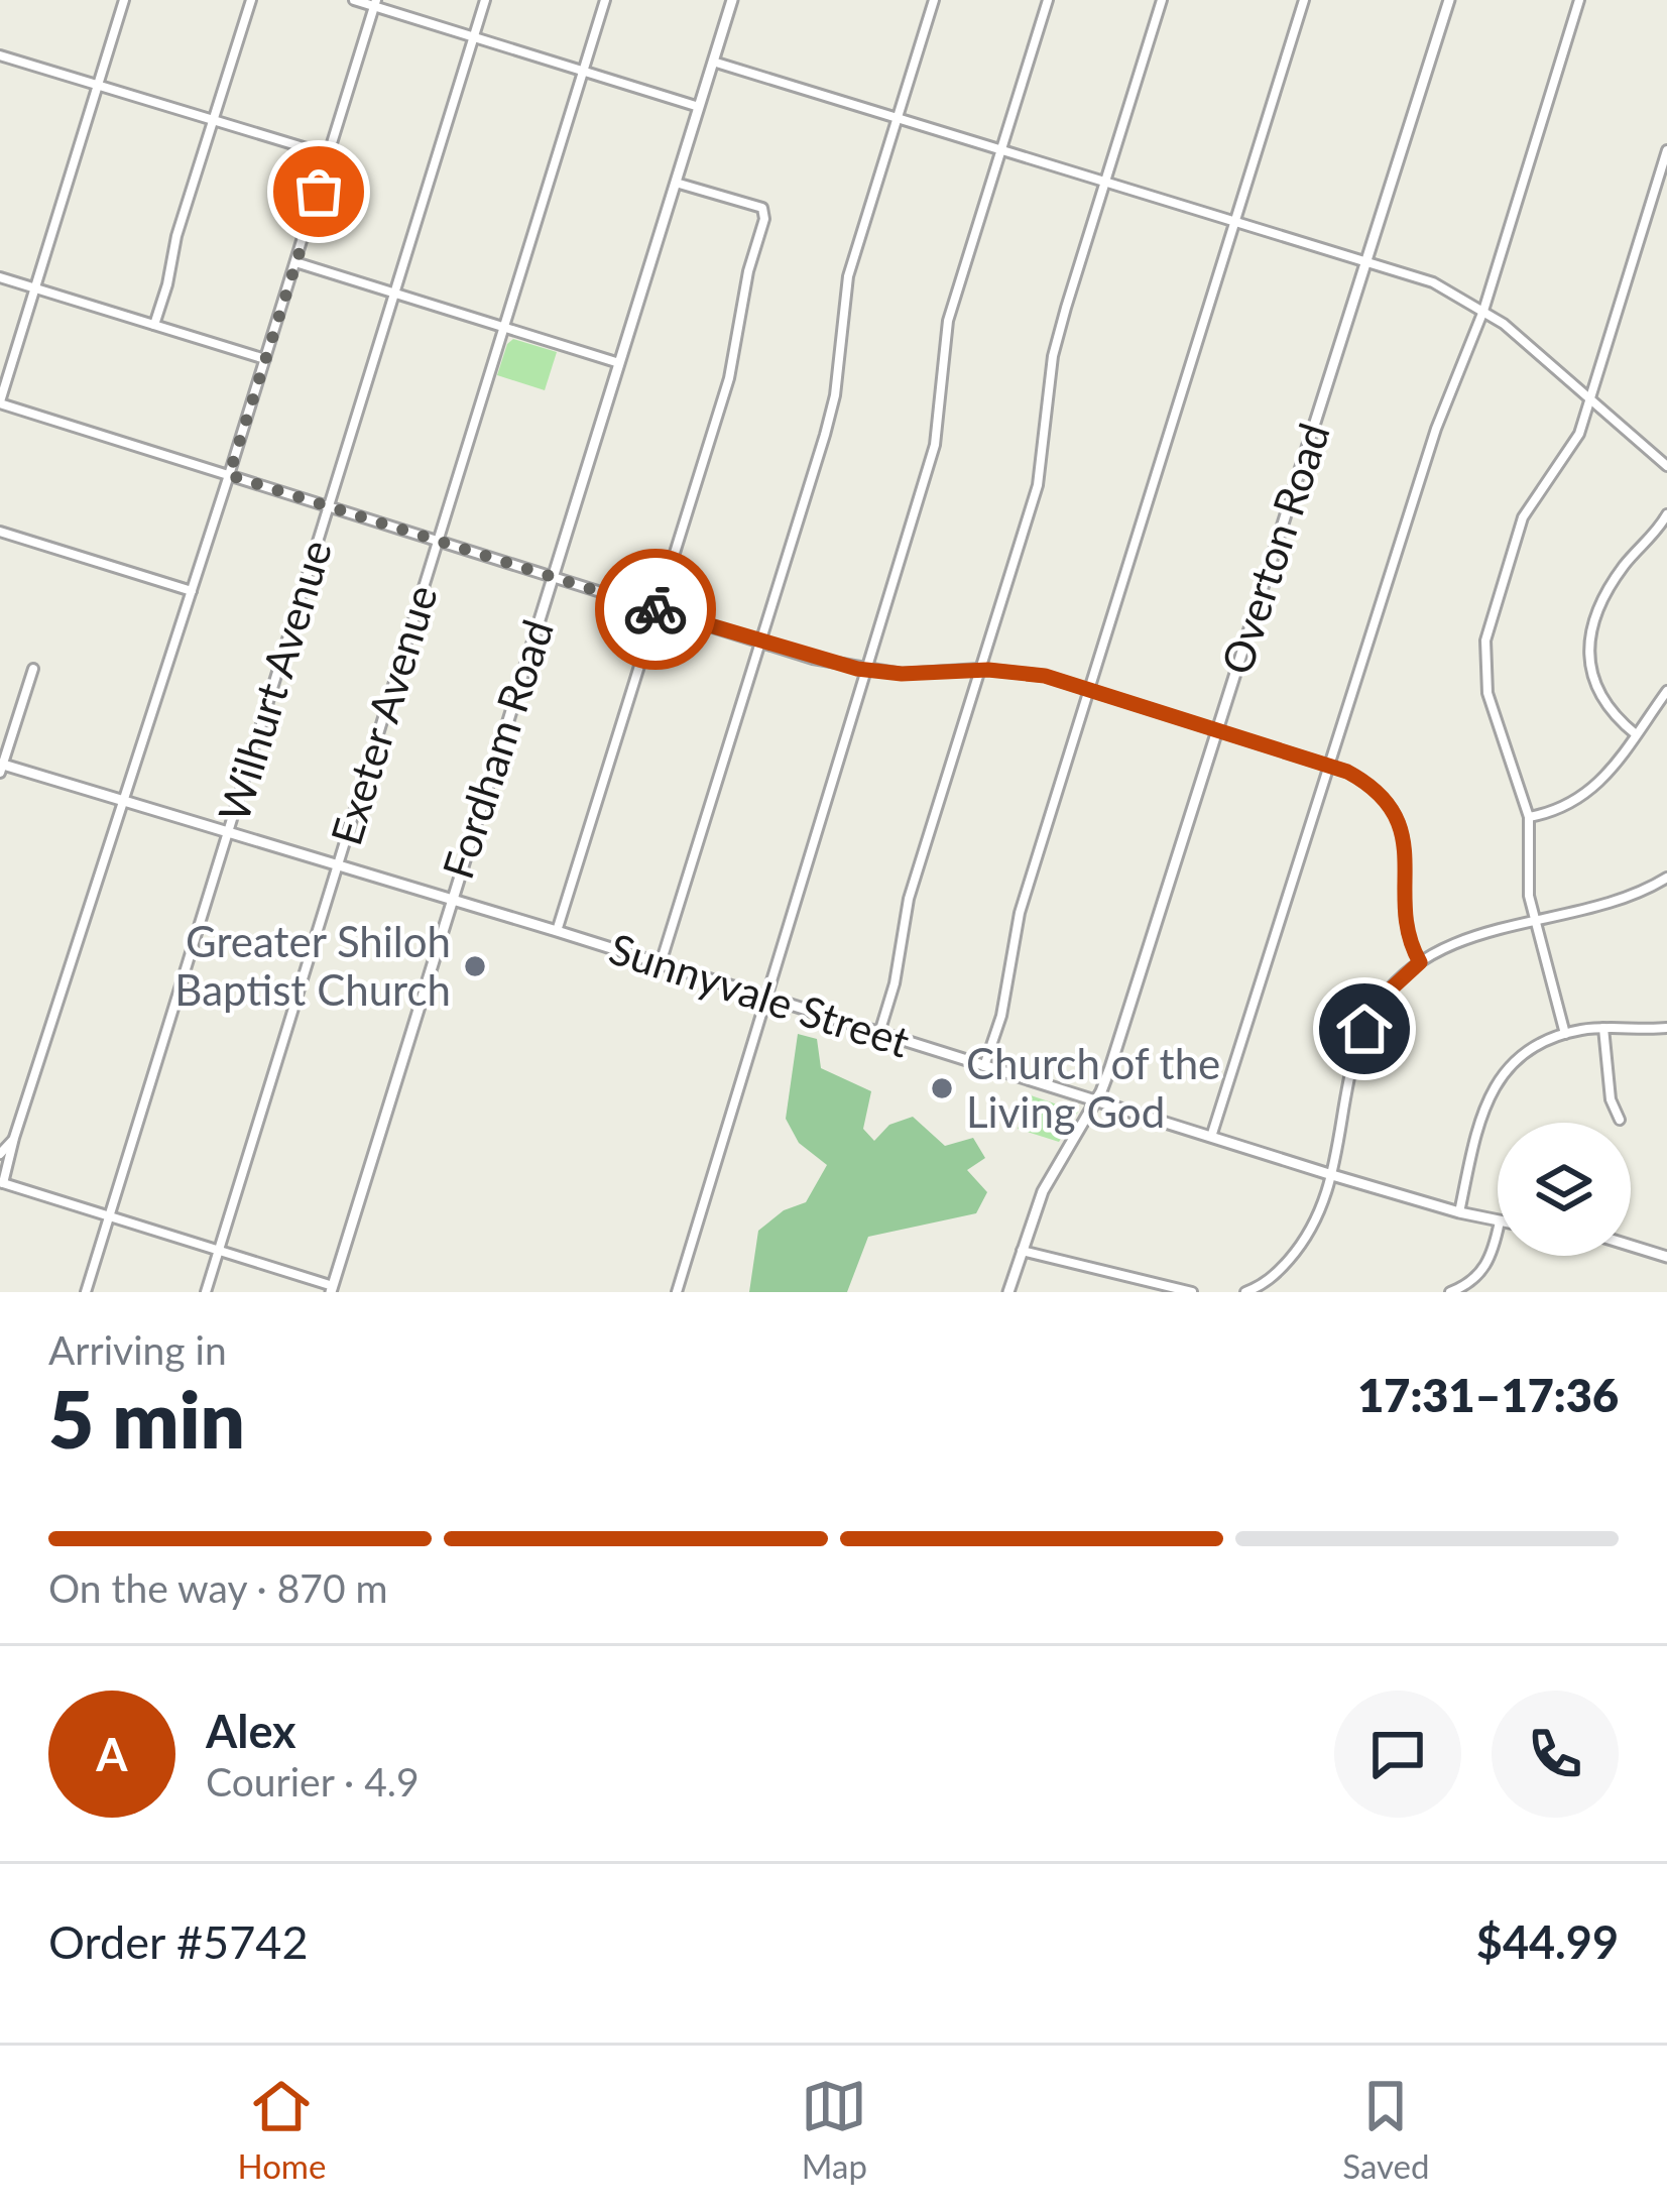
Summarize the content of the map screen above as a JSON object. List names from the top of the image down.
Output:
{
  "streets": {
    "street": [
      "Overton Road",
      "Wilhurt Avenue",
      "Exeter Avenue",
      "Fordham Road",
      "Sunnyvale Street"
    ]
  },
  "crossings": [
    ["Overton Road", "Sunnyvale Street"],
    ["Wilhurt Avenue", "Sunnyvale Street"],
    ["Exeter Avenue", "Sunnyvale Street"],
    ["Fordham Road", "Sunnyvale Street"]
  ],
  "places": ["Greater Shiloh Baptist Church", "Church of the Living God"],
  "page": {
    "heading": ["5 min", "Arriving in", "17:31–17:36"],
    "panel": [
      "Alex",
      "Courier · 4.9",
      "Order #5742",
      "$44.99"
    ],
    "bar": "On the way · 870 m",
    "round": "A",
    "tabs": ["Home", "Map", "Saved"]
  }
}
